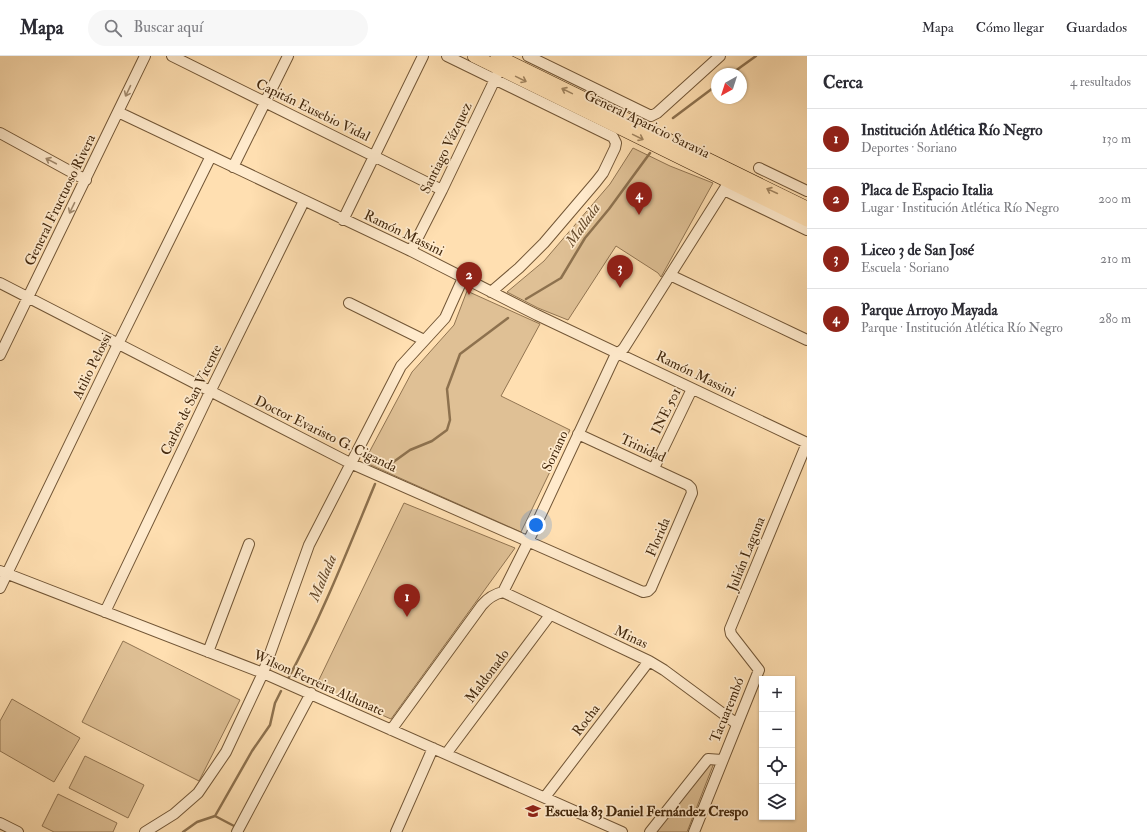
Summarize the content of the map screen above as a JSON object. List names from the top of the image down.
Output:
{
  "streets": {
    "main road": ["General Aparicio Saravia"],
    "street": [
      "Capitán Eusebio Vidal",
      "Santiago Vázquez",
      "General Fructuoso Rivera",
      "Ramón Massini",
      "Atilio Pelossi",
      "Carlos de San Vicente",
      "INE 501",
      "Doctor Evaristo G. Ciganda",
      "Trinidad",
      "Soriano",
      "Florida",
      "Julián Laguna",
      "Minas",
      "Maldonado",
      "Wilson Ferreira Aldunate",
      "Tacuarembó",
      "Rocha"
    ]
  },
  "crossings": [
    ["Capitán Eusebio Vidal", "Santiago Vázquez"],
    ["General Aparicio Saravia", "Santiago Vázquez"],
    ["General Aparicio Saravia", "Ramón Massini"],
    ["General Aparicio Saravia", "Soriano"],
    ["Santiago Vázquez", "Ramón Massini"],
    ["General Fructuoso Rivera", "Ramón Massini"],
    ["General Fructuoso Rivera", "Doctor Evaristo G. Ciganda"],
    ["Ramón Massini", "Atilio Pelossi"],
    ["Ramón Massini", "Carlos de San Vicente"],
    ["Ramón Massini", "INE 501"],
    ["Ramón Massini", "Soriano"],
    ["Ramón Massini", "Julián Laguna"],
    ["Atilio Pelossi", "Doctor Evaristo G. Ciganda"],
    ["Atilio Pelossi", "Wilson Ferreira Aldunate"],
    ["Carlos de San Vicente", "Doctor Evaristo G. Ciganda"],
    ["Carlos de San Vicente", "Wilson Ferreira Aldunate"],
    ["INE 501", "Trinidad"],
    ["Doctor Evaristo G. Ciganda", "Soriano"],
    ["Doctor Evaristo G. Ciganda", "Florida"],
    ["Trinidad", "Soriano"],
    ["Trinidad", "Florida"],
    ["Soriano", "Minas"],
    ["Julián Laguna", "Tacuarembó"],
    ["Minas", "Maldonado"],
    ["Minas", "Tacuarembó"],
    ["Minas", "Rocha"],
    ["Maldonado", "Wilson Ferreira Aldunate"],
    ["Wilson Ferreira Aldunate", "Rocha"]
  ],
  "one_way": ["General Fructuoso Rivera"],
  "water": ["Mallada"],
  "places": {
    "school or university": ["Escuela 83 Daniel Fernández Crespo"]
  },
  "north": "bottom left",
  "page": {
    "header": "Mapa",
    "search": "Buscar aquí",
    "nav": ["Mapa", "Cómo llegar", "Guardados"],
    "heading": ["Cerca", "4 resultados"],
    "list": [
      {
        "mark": "1",
        "name": "Institución Atlética Río Negro",
        "note": "Deportes · Soriano",
        "value": "130 m"
      },
      {
        "mark": "2",
        "name": "Placa de Espacio Italia",
        "note": "Lugar · Institución Atlética Río Negro",
        "value": "200 m"
      },
      {
        "mark": "3",
        "name": "Liceo 3 de San José",
        "note": "Escuela · Soriano",
        "value": "210 m"
      },
      {
        "mark": "4",
        "name": "Parque Arroyo Mayada",
        "note": "Parque · Institución Atlética Río Negro",
        "value": "280 m"
      }
    ],
    "pins": [
      "4",
      "3",
      "2",
      "1"
    ],
    "map_buttons": ["+", "−"]
  }
}
